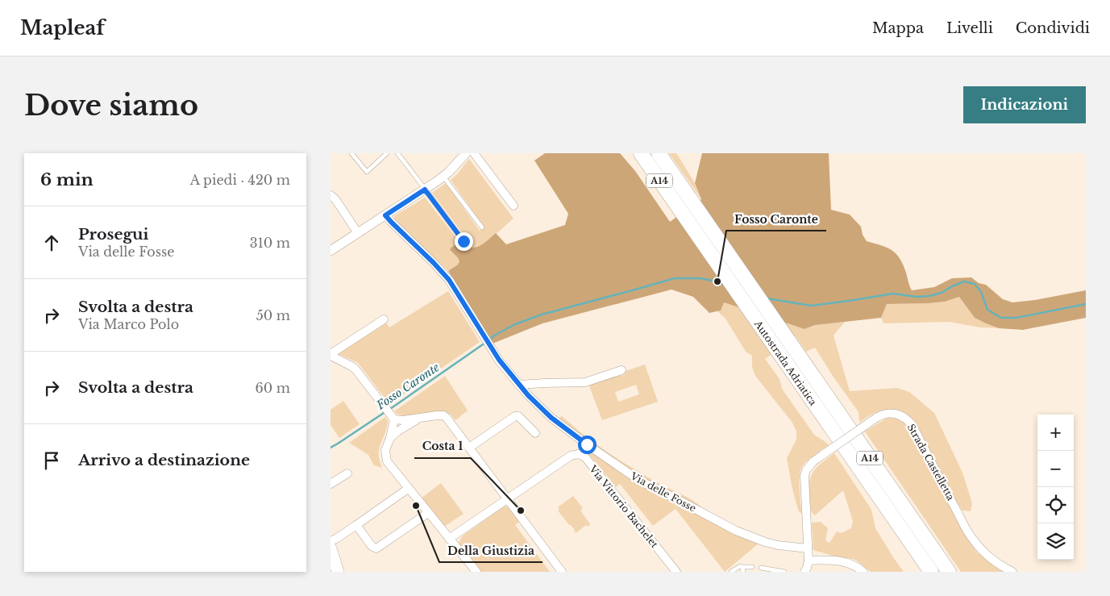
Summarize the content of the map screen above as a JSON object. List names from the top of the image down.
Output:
{
  "streets": {
    "highway": ["A14", "Autostrada Adriatica"],
    "street": ["Strada Castelletta", "Via delle Fosse", "Via Vittorio Bachelet"]
  },
  "crossings": [
    ["Strada Castelletta", "Via delle Fosse"]
  ],
  "water": ["Fosso Caronte"],
  "places": ["Fosso Caronte", "Della Giustizia", "Costa 1"],
  "page": {
    "header": "Mapleaf",
    "nav": ["Mappa", "Livelli", "Condividi"],
    "buttons": "Indicazioni",
    "title": "Dove siamo",
    "heading": ["6 min", "A piedi · 420 m"],
    "list": [
      ["Prosegui", "Via delle Fosse", "310 m"],
      ["Svolta a destra", "Via Marco Polo", "50 m"],
      ["Svolta a destra", "60 m"],
      "Arrivo a destinazione"
    ],
    "map_buttons": ["+", "−"]
  }
}
